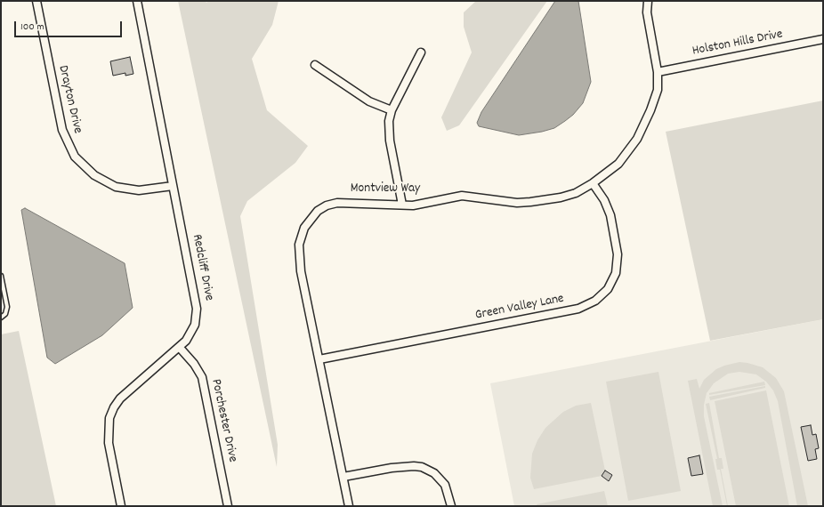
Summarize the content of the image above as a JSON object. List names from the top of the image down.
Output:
{
  "streets": {
    "street": [
      "Holston Hills Drive",
      "Drayton Drive",
      "Montview Way",
      "Redcliff Drive",
      "Green Valley Lane",
      "Porchester Drive"
    ]
  },
  "crossings": [
    ["Holston Hills Drive", "Montview Way"],
    ["Drayton Drive", "Redcliff Drive"],
    ["Montview Way", "Green Valley Lane"],
    ["Redcliff Drive", "Porchester Drive"]
  ],
  "scale_bar": "100 m"
}
